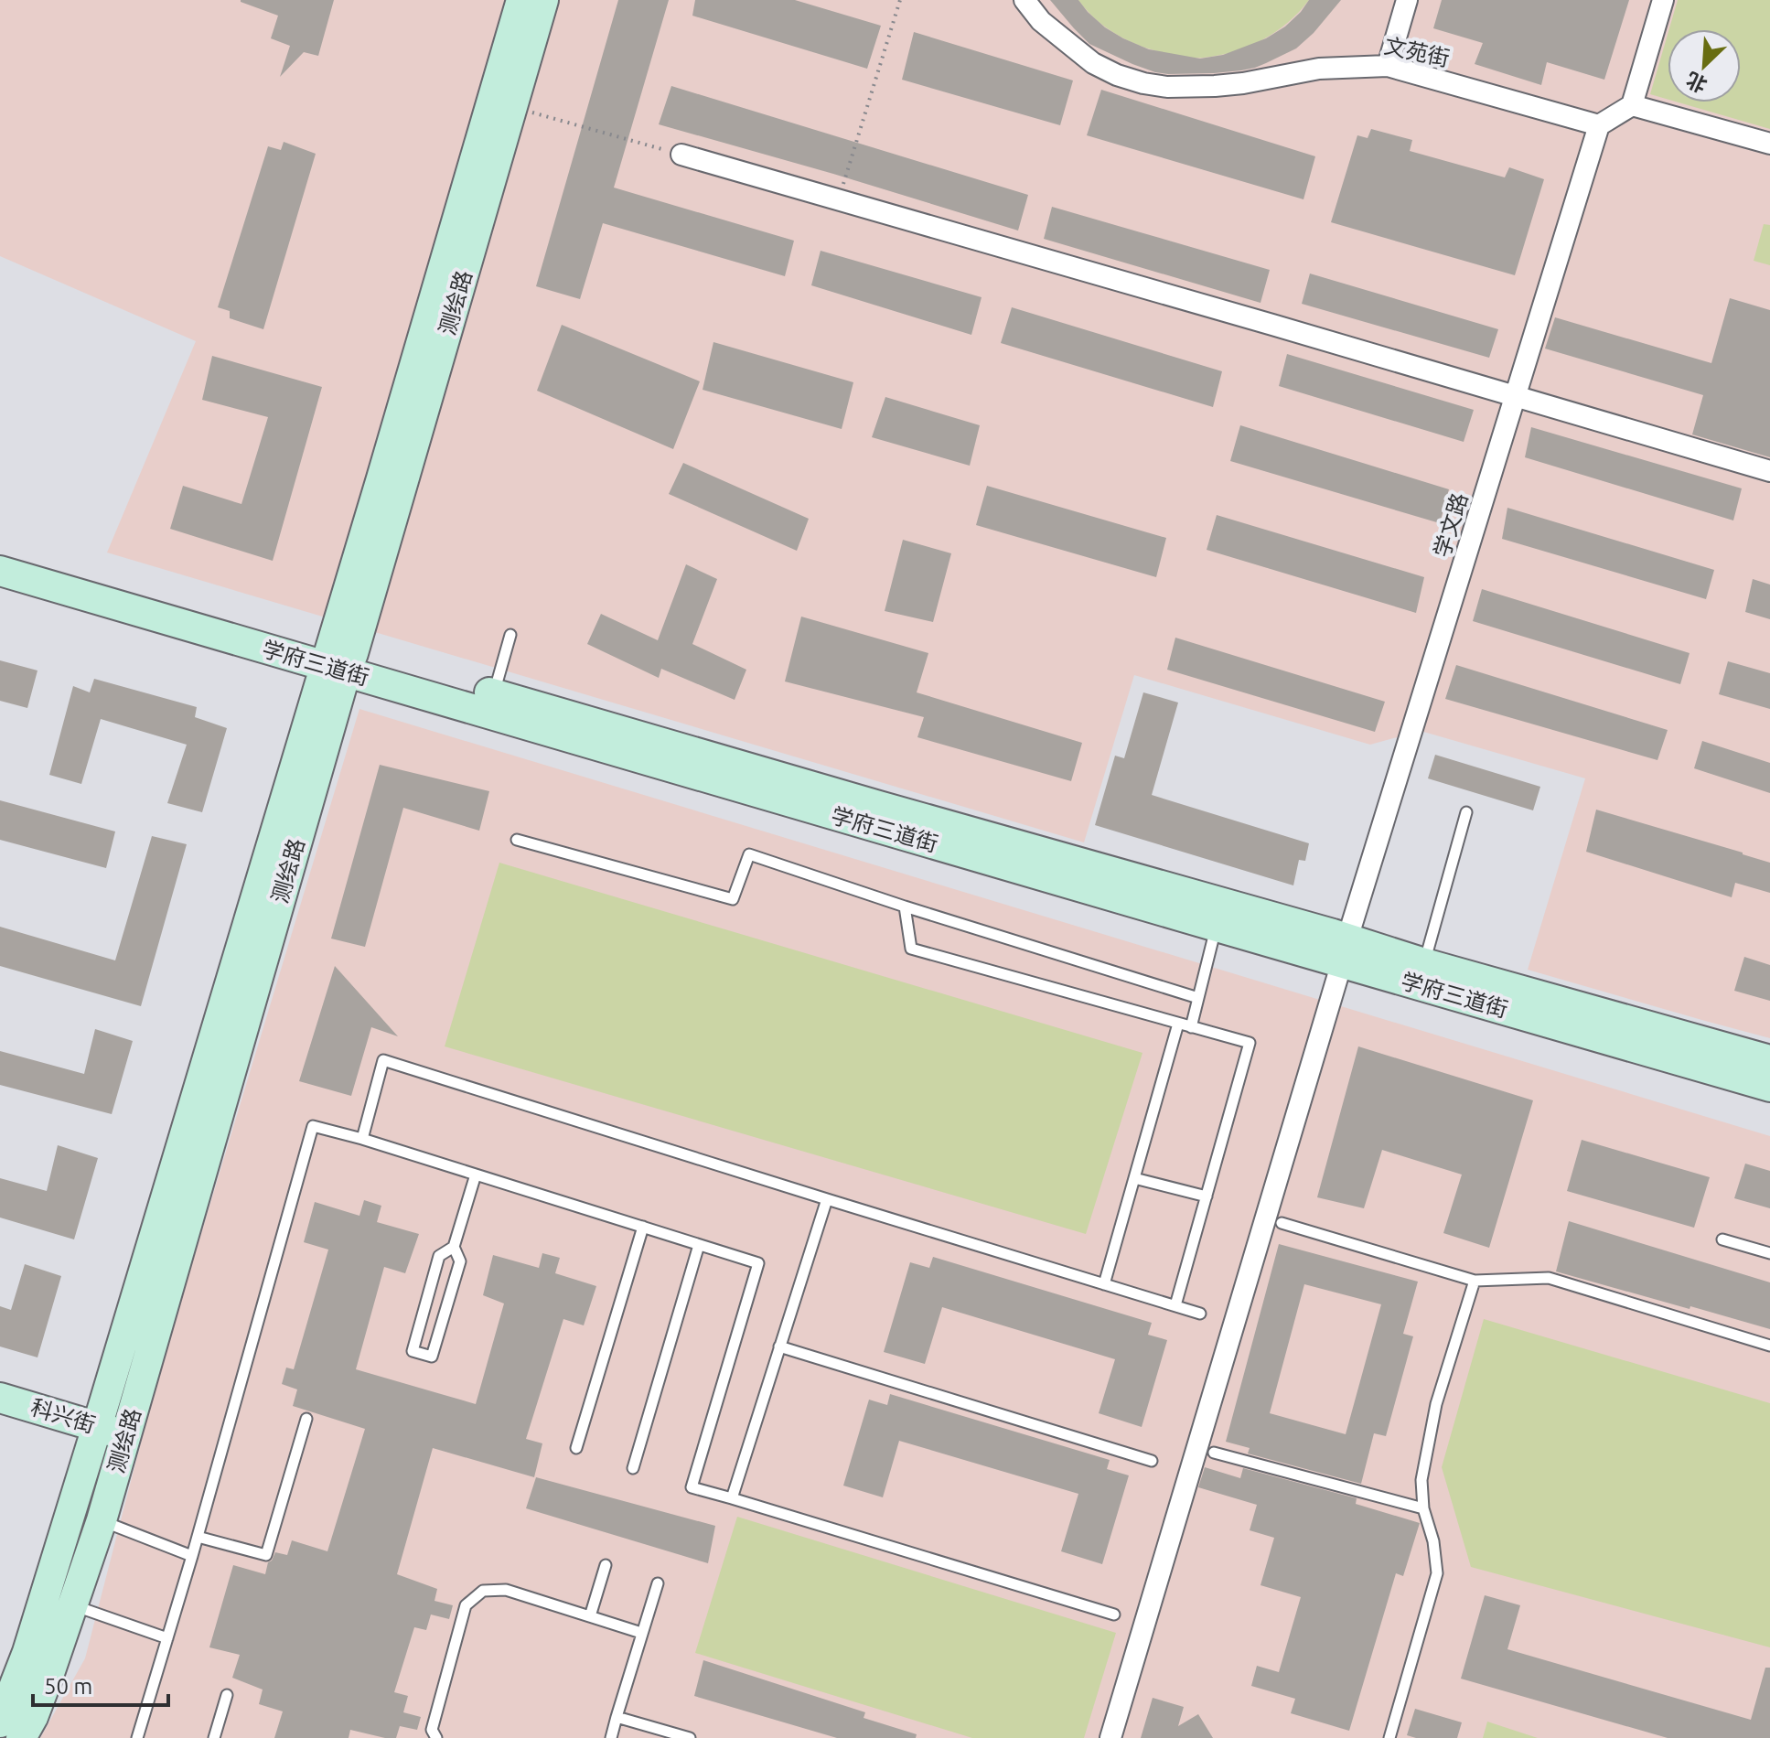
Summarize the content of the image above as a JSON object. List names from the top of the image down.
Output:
{
  "streets": {
    "main road": ["测绘路", "学府三道街", "科兴街"],
    "street": ["文苑街", "学文路"]
  },
  "crossings": [
    ["文苑街", "学文路"],
    ["测绘路", "学府三道街"],
    ["测绘路", "科兴街"],
    ["学文路", "学府三道街"]
  ],
  "scale_bar": "50 m",
  "north": "bottom left"
}
